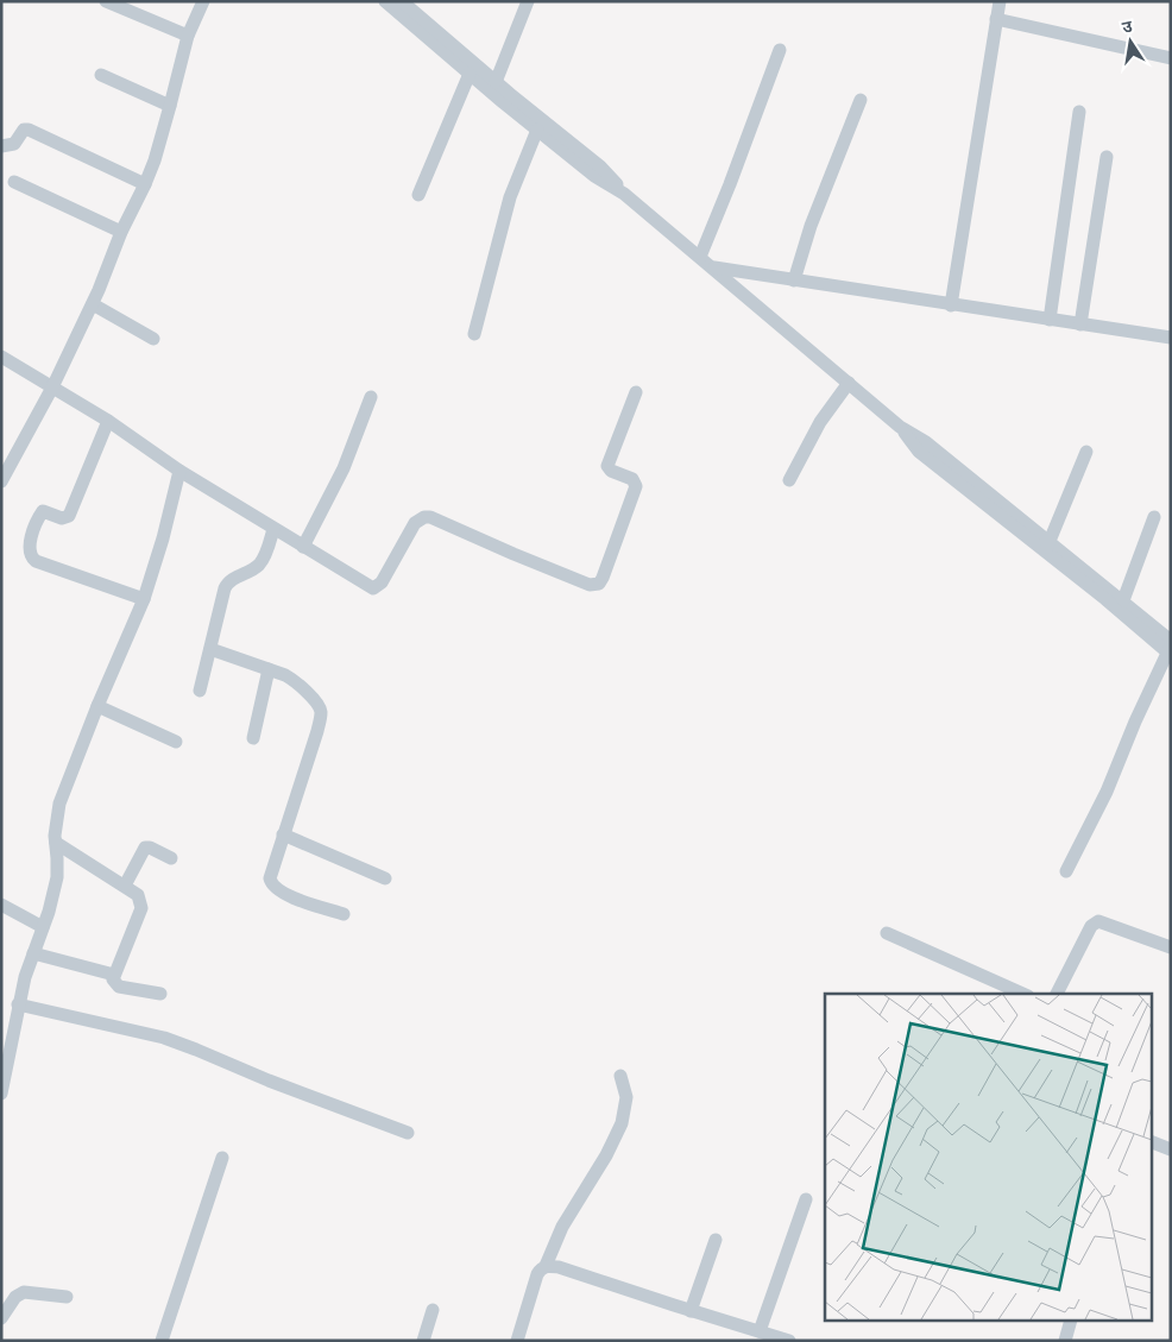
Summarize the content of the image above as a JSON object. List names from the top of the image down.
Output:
{
  "north": "top"
}
